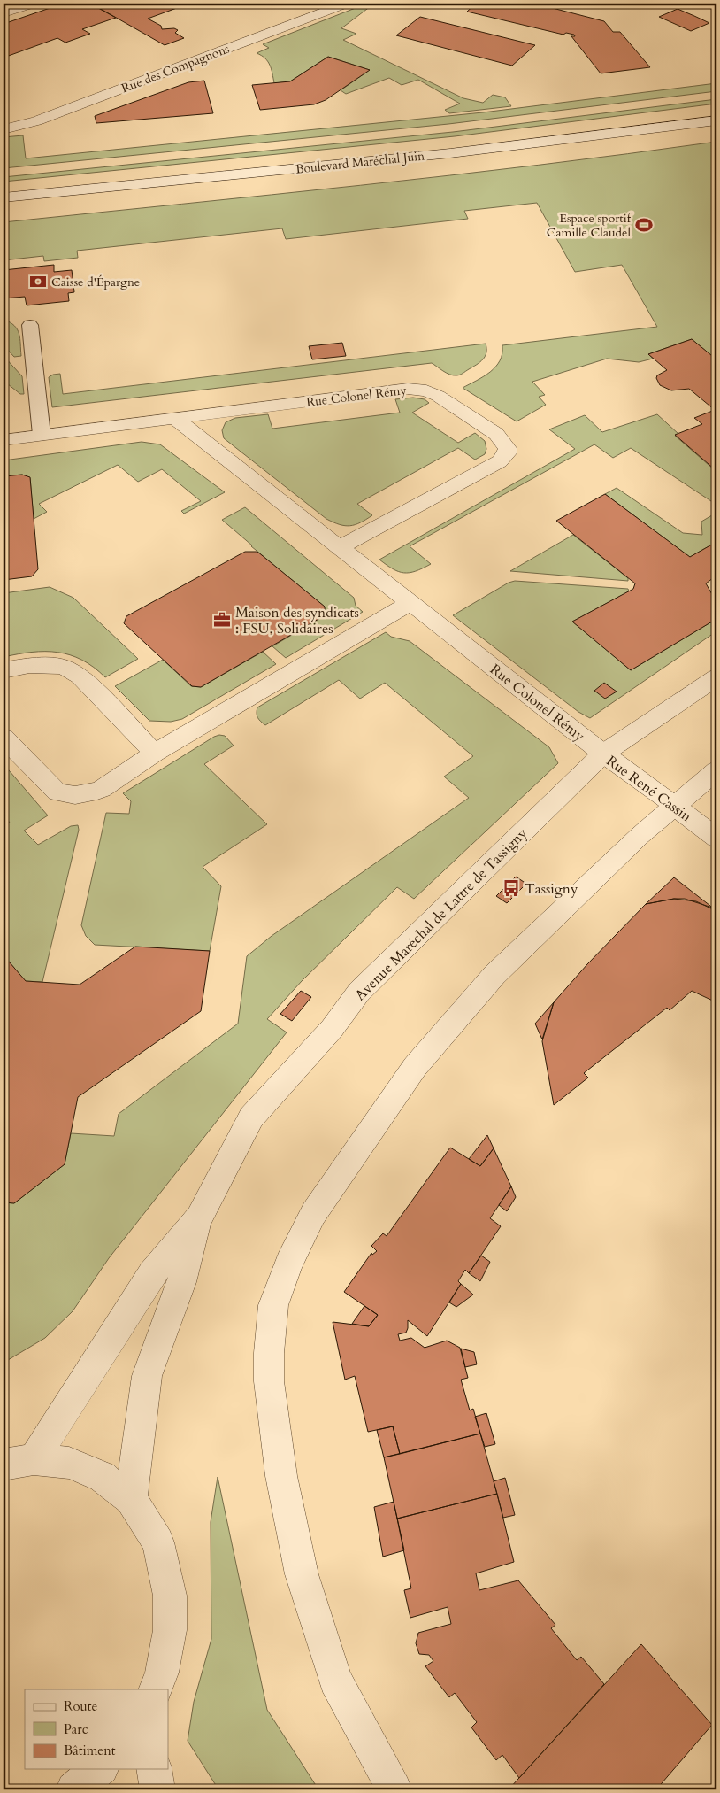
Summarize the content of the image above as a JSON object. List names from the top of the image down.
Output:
{
  "streets": {
    "street": [
      "Rue des Compagnons",
      "Boulevard Maréchal Juin",
      "Rue Colonel Rémy",
      "Rue René Cassin",
      "Avenue Maréchal de Lattre de Tassigny"
    ]
  },
  "crossings": [
    ["Rue Colonel Rémy", "Rue René Cassin"],
    ["Rue Colonel Rémy", "Avenue Maréchal de Lattre de Tassigny"],
    ["Rue René Cassin", "Avenue Maréchal de Lattre de Tassigny"]
  ],
  "places": {
    "sports": ["Espace sportif Camille Claudel"],
    "bank": ["Caisse d'Épargne"],
    "office": ["Maison des syndicats : FSU, Solidaires"],
    "bus stop": ["Tassigny"]
  },
  "legend": ["Route", "Parc", "Bâtiment"]
}
